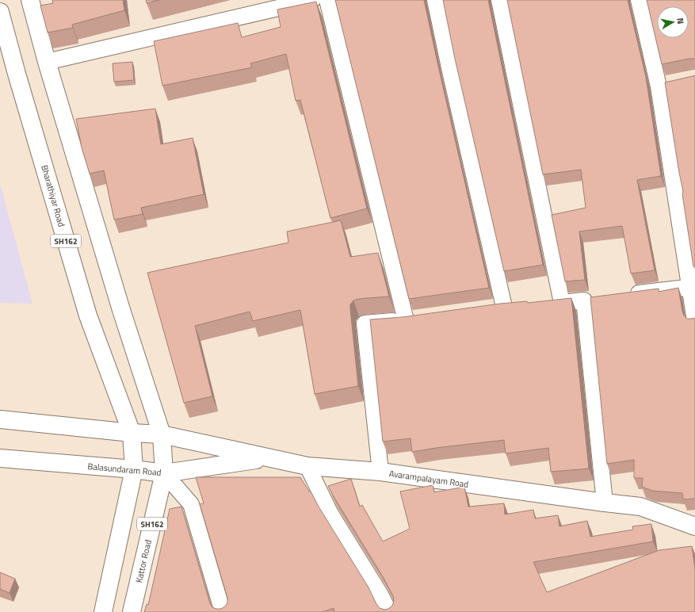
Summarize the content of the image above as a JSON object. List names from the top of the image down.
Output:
{
  "streets": {
    "main road": [
      "Bharathiyar Road",
      "SH162",
      "Balasundaram Road",
      "Avarampalayam Road",
      "Kattor Road"
    ]
  },
  "crossings": [
    ["Bharathiyar Road", "SH162"],
    ["Bharathiyar Road", "Balasundaram Road"],
    ["SH162", "Balasundaram Road"],
    ["SH162", "Avarampalayam Road"],
    ["SH162", "Kattor Road"],
    ["Balasundaram Road", "Avarampalayam Road"],
    ["Balasundaram Road", "Kattor Road"],
    ["Avarampalayam Road", "Kattor Road"]
  ],
  "north": "right"
}
